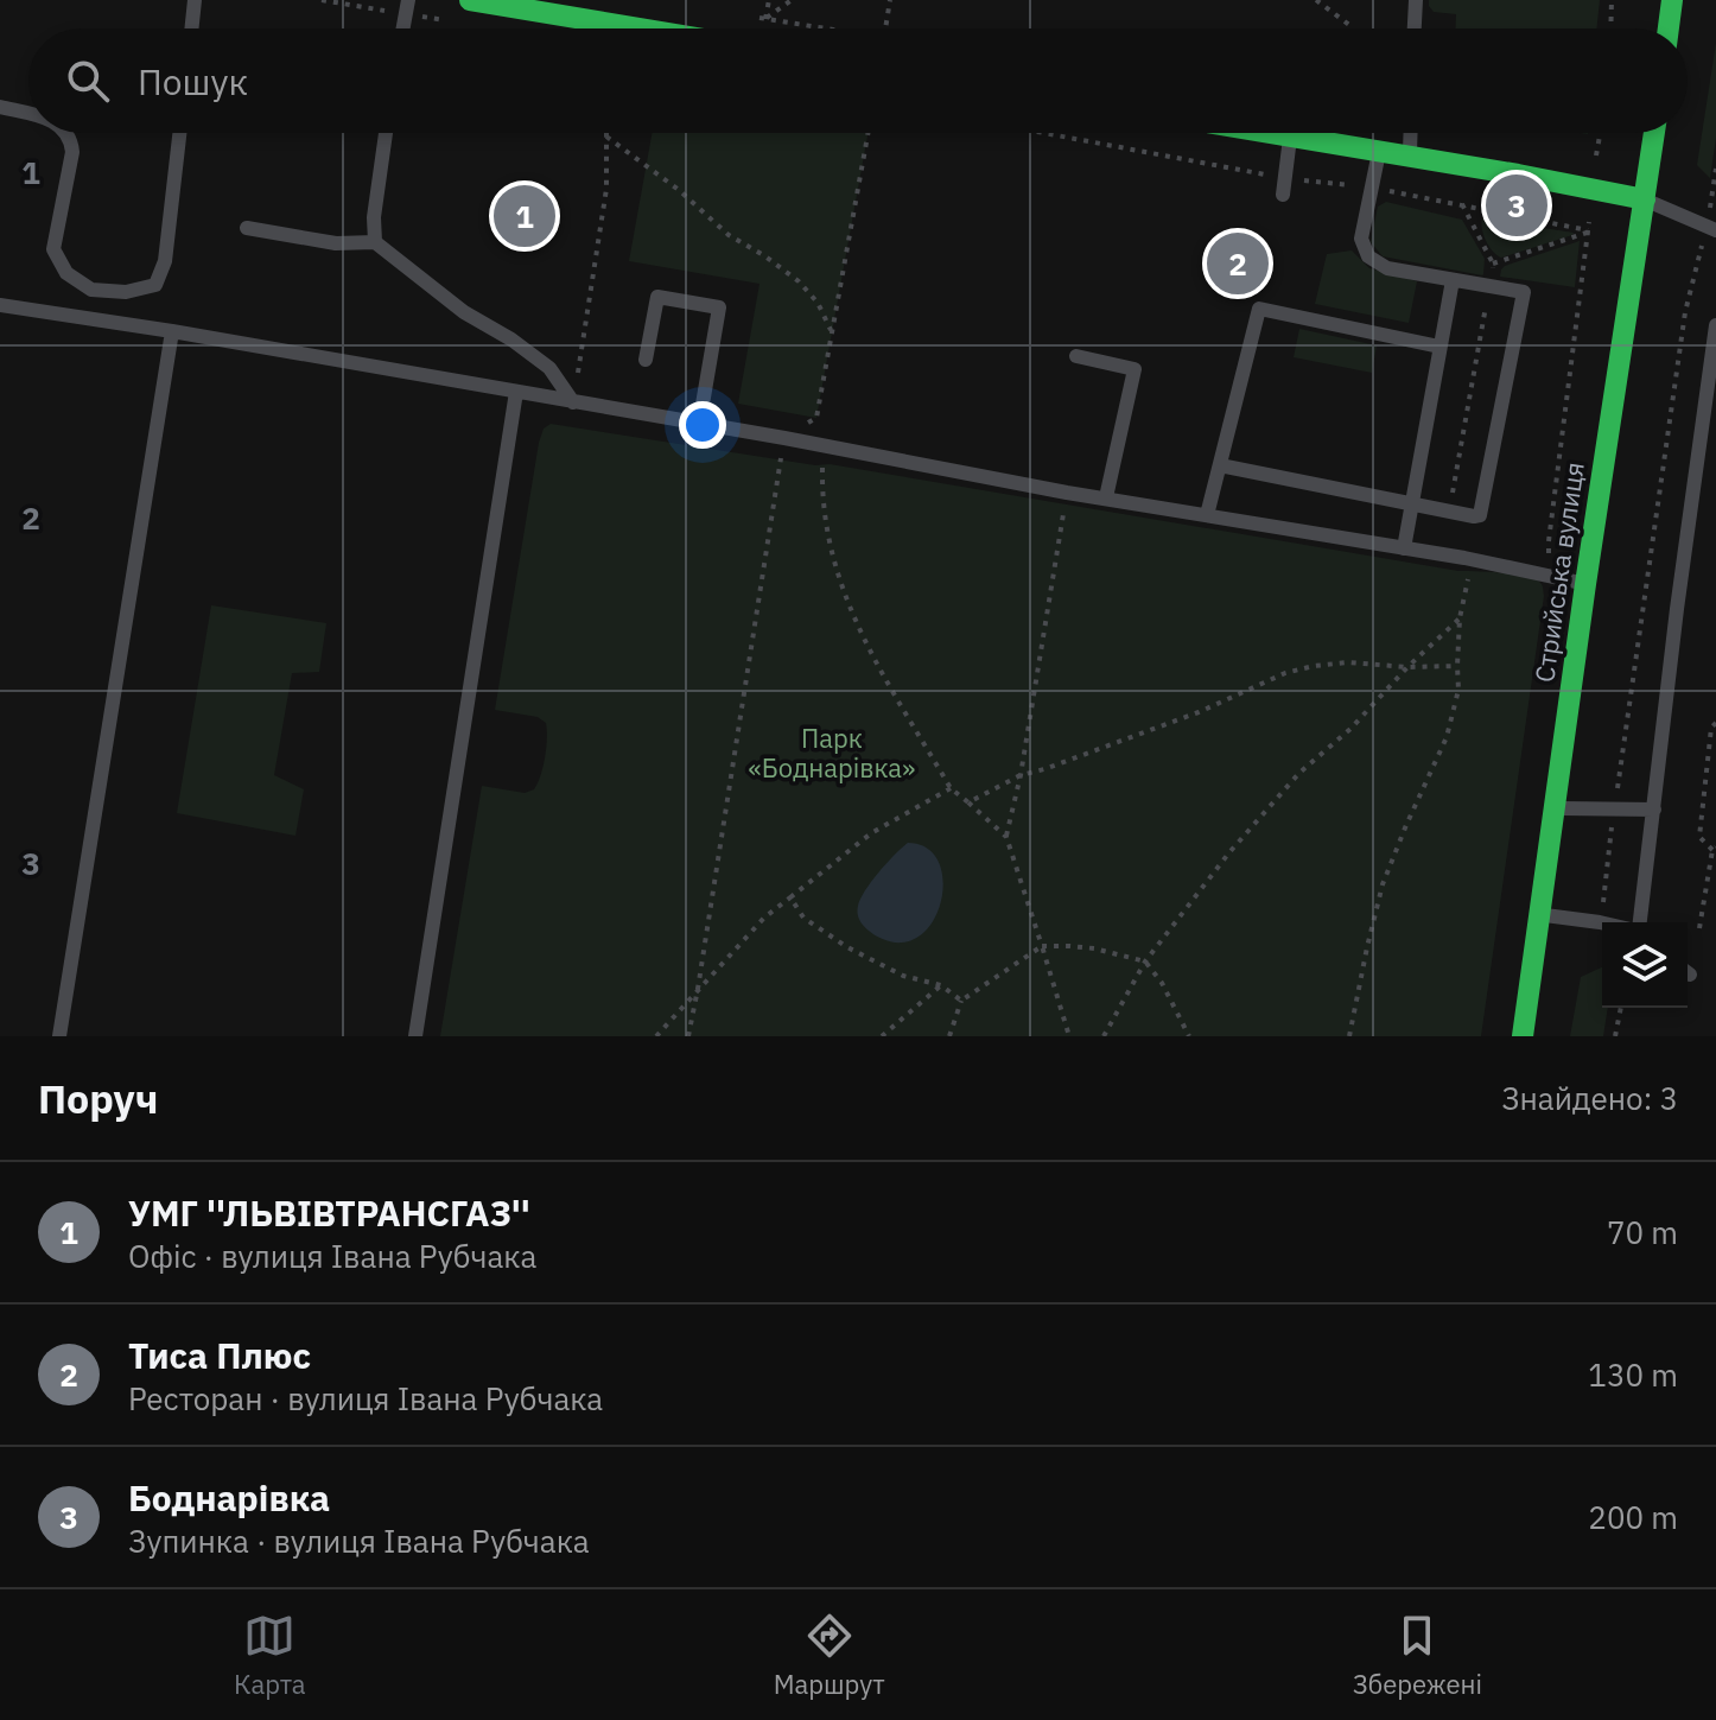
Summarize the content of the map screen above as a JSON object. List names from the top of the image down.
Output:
{
  "streets": {
    "main road": ["Стрийська вулиця"]
  },
  "parks": ["Парк «Боднарівка»"],
  "page": {
    "search": "Пошук",
    "pins": ["3", "1", "2"],
    "heading": ["Поруч", "Знайдено: 3"],
    "list": [
      {
        "mark": "1",
        "name": "УМГ ''ЛЬВІВТРАНСГАЗ''",
        "note": "Офіс · вулиця Івана Рубчака",
        "value": "70 m"
      },
      {
        "mark": "2",
        "name": "Тиса Плюс",
        "note": "Ресторан · вулиця Івана Рубчака",
        "value": "130 m"
      },
      {
        "mark": "3",
        "name": "Боднарівка",
        "note": "Зупинка · вулиця Івана Рубчака",
        "value": "200 m"
      }
    ],
    "nav": ["Карта", "Маршрут", "Збережені"]
  },
  "grid": {
    "rows": ["1", "2", "3"]
  }
}
